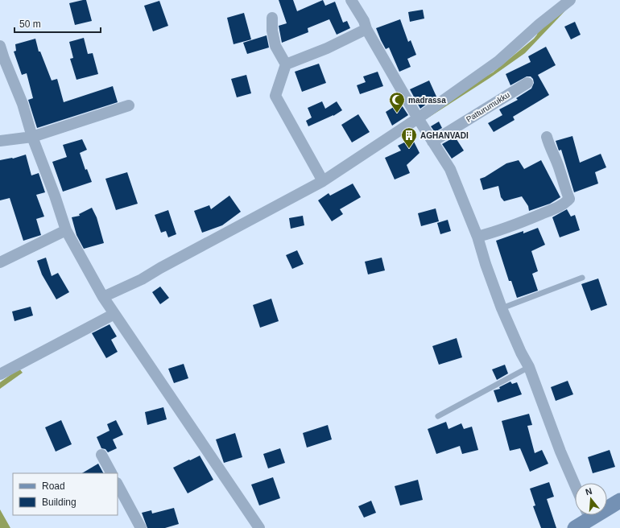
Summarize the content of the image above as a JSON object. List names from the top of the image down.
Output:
{
  "streets": {
    "street": ["Patturumukku"]
  },
  "places": {
    "mosque": ["madrassa"],
    "building": ["AGHANVADI"]
  },
  "legend": ["Road", "Building"],
  "scale_bar": "50 m",
  "north": "top"
}
